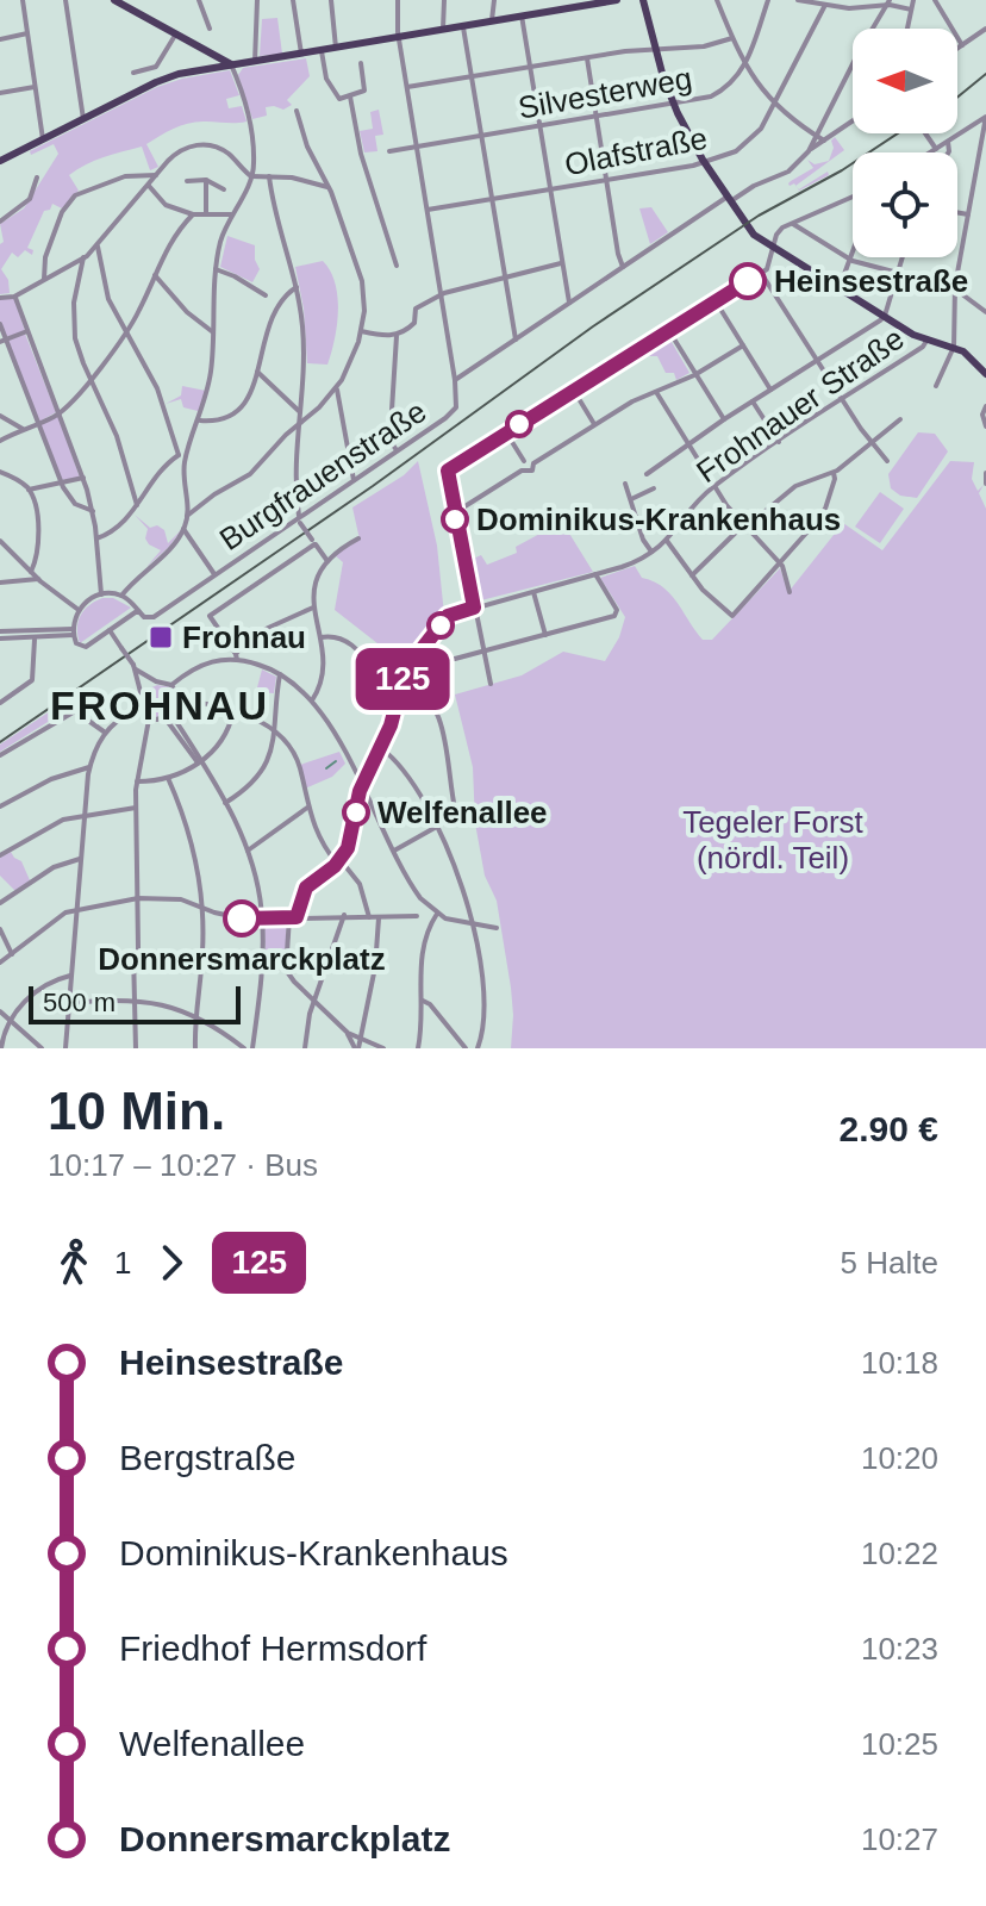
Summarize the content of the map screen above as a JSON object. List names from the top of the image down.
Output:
{
  "streets": {
    "street": [
      "Silvesterweg",
      "Olafstraße",
      "Frohnauer Straße",
      "Burgfrauenstraße"
    ]
  },
  "crossings": [
    ["Silvesterweg", "Burgfrauenstraße"],
    ["Olafstraße", "Burgfrauenstraße"]
  ],
  "districts": ["FROHNAU"],
  "parks": ["Tegeler Forst (nördl. Teil)"],
  "places": {
    "other": [
      "Heinsestraße",
      "Dominikus-Krankenhaus",
      "Welfenallee",
      "Donnersmarckplatz"
    ],
    "transit": ["Frohnau"]
  },
  "lines": ["bus line 125"],
  "scale_bar": "500 m",
  "north": "left",
  "page": {
    "on_map": "125",
    "scale": "500 m",
    "heading": ["10 Min.", "10:17 – 10:27 · Bus", "2.90 €"],
    "legs": ["1", "125", "5 Halte"],
    "list": [
      {
        "name": "Heinsestraße",
        "value": "10:18"
      },
      {
        "name": "Bergstraße",
        "value": "10:20"
      },
      {
        "name": "Dominikus-Krankenhaus",
        "value": "10:22"
      },
      {
        "name": "Friedhof Hermsdorf",
        "value": "10:23"
      },
      {
        "name": "Welfenallee",
        "value": "10:25"
      },
      {
        "name": "Donnersmarckplatz",
        "value": "10:27"
      }
    ]
  }
}
